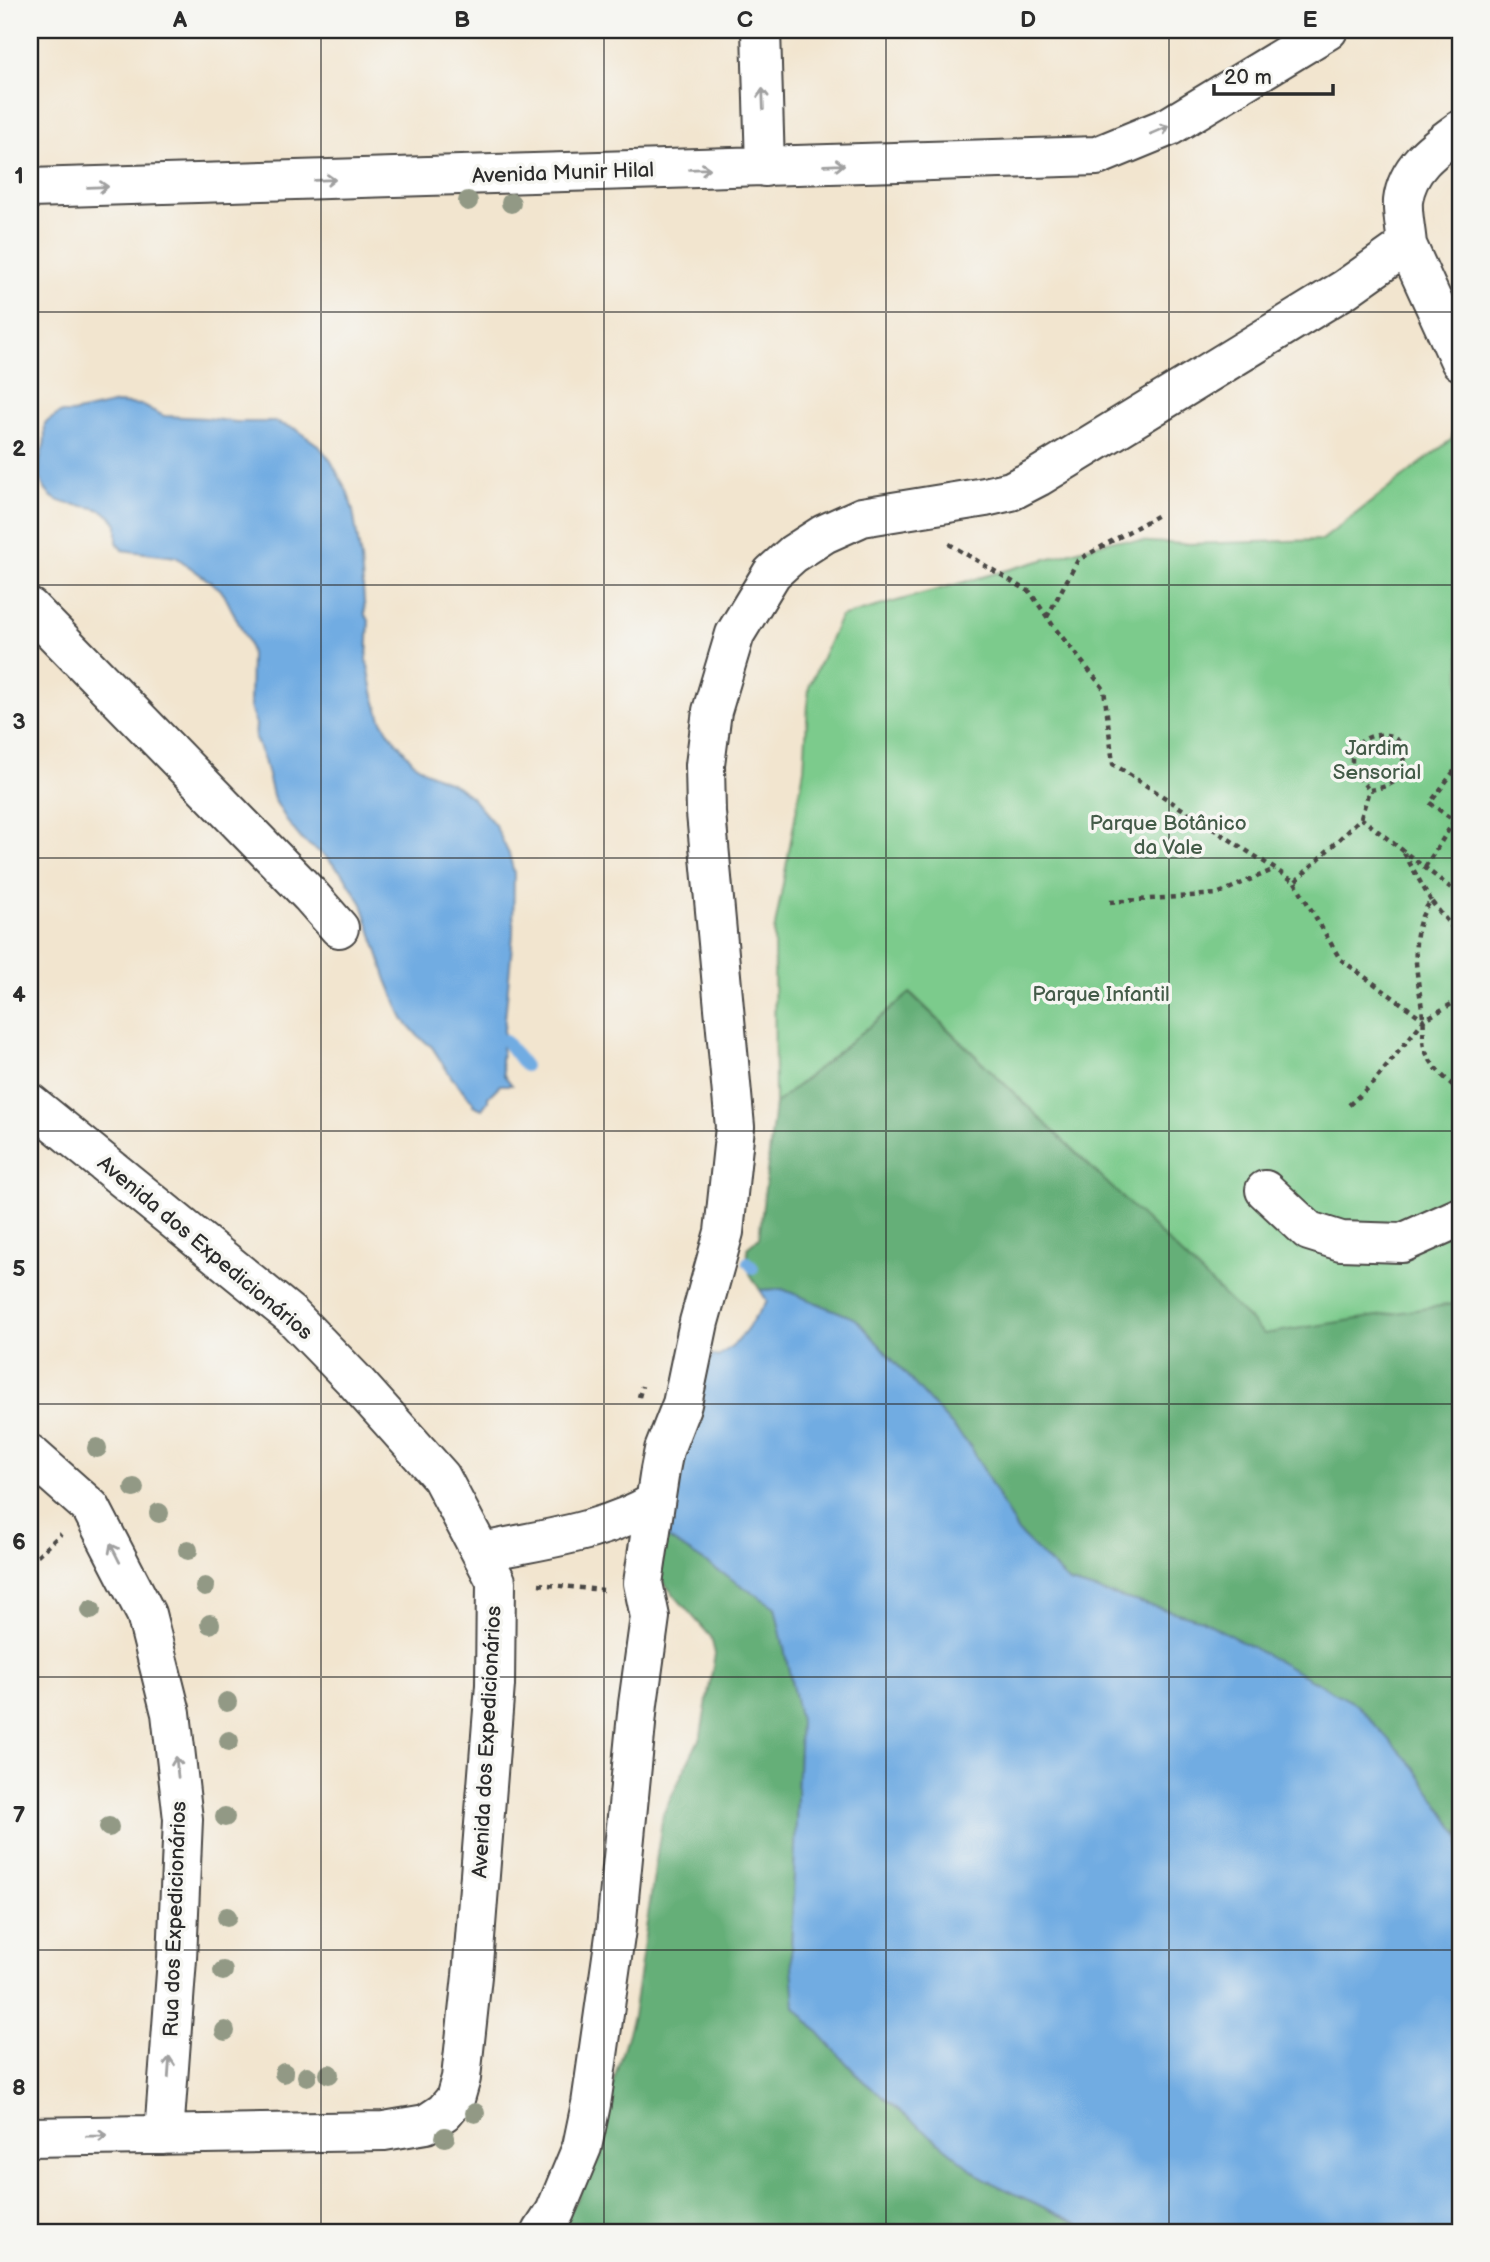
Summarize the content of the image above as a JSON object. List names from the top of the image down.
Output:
{
  "streets": {
    "street": ["Avenida Munir Hilal", "Avenida dos Expedicionários", "Rua dos Expedicionários"]
  },
  "crossings": [
    ["Avenida dos Expedicionários", "Rua dos Expedicionários"]
  ],
  "one_way": ["Avenida Munir Hilal", "Rua dos Expedicionários"],
  "parks": ["Jardim Sensorial", "Parque Botânico da Vale", "Parque Infantil"],
  "scale_bar": "20 m",
  "grid": {
    "columns": [
      "A",
      "B",
      "C",
      "D",
      "E"
    ],
    "rows": [
      "1",
      "2",
      "3",
      "4",
      "5",
      "6",
      "7",
      "8"
    ]
  }
}
